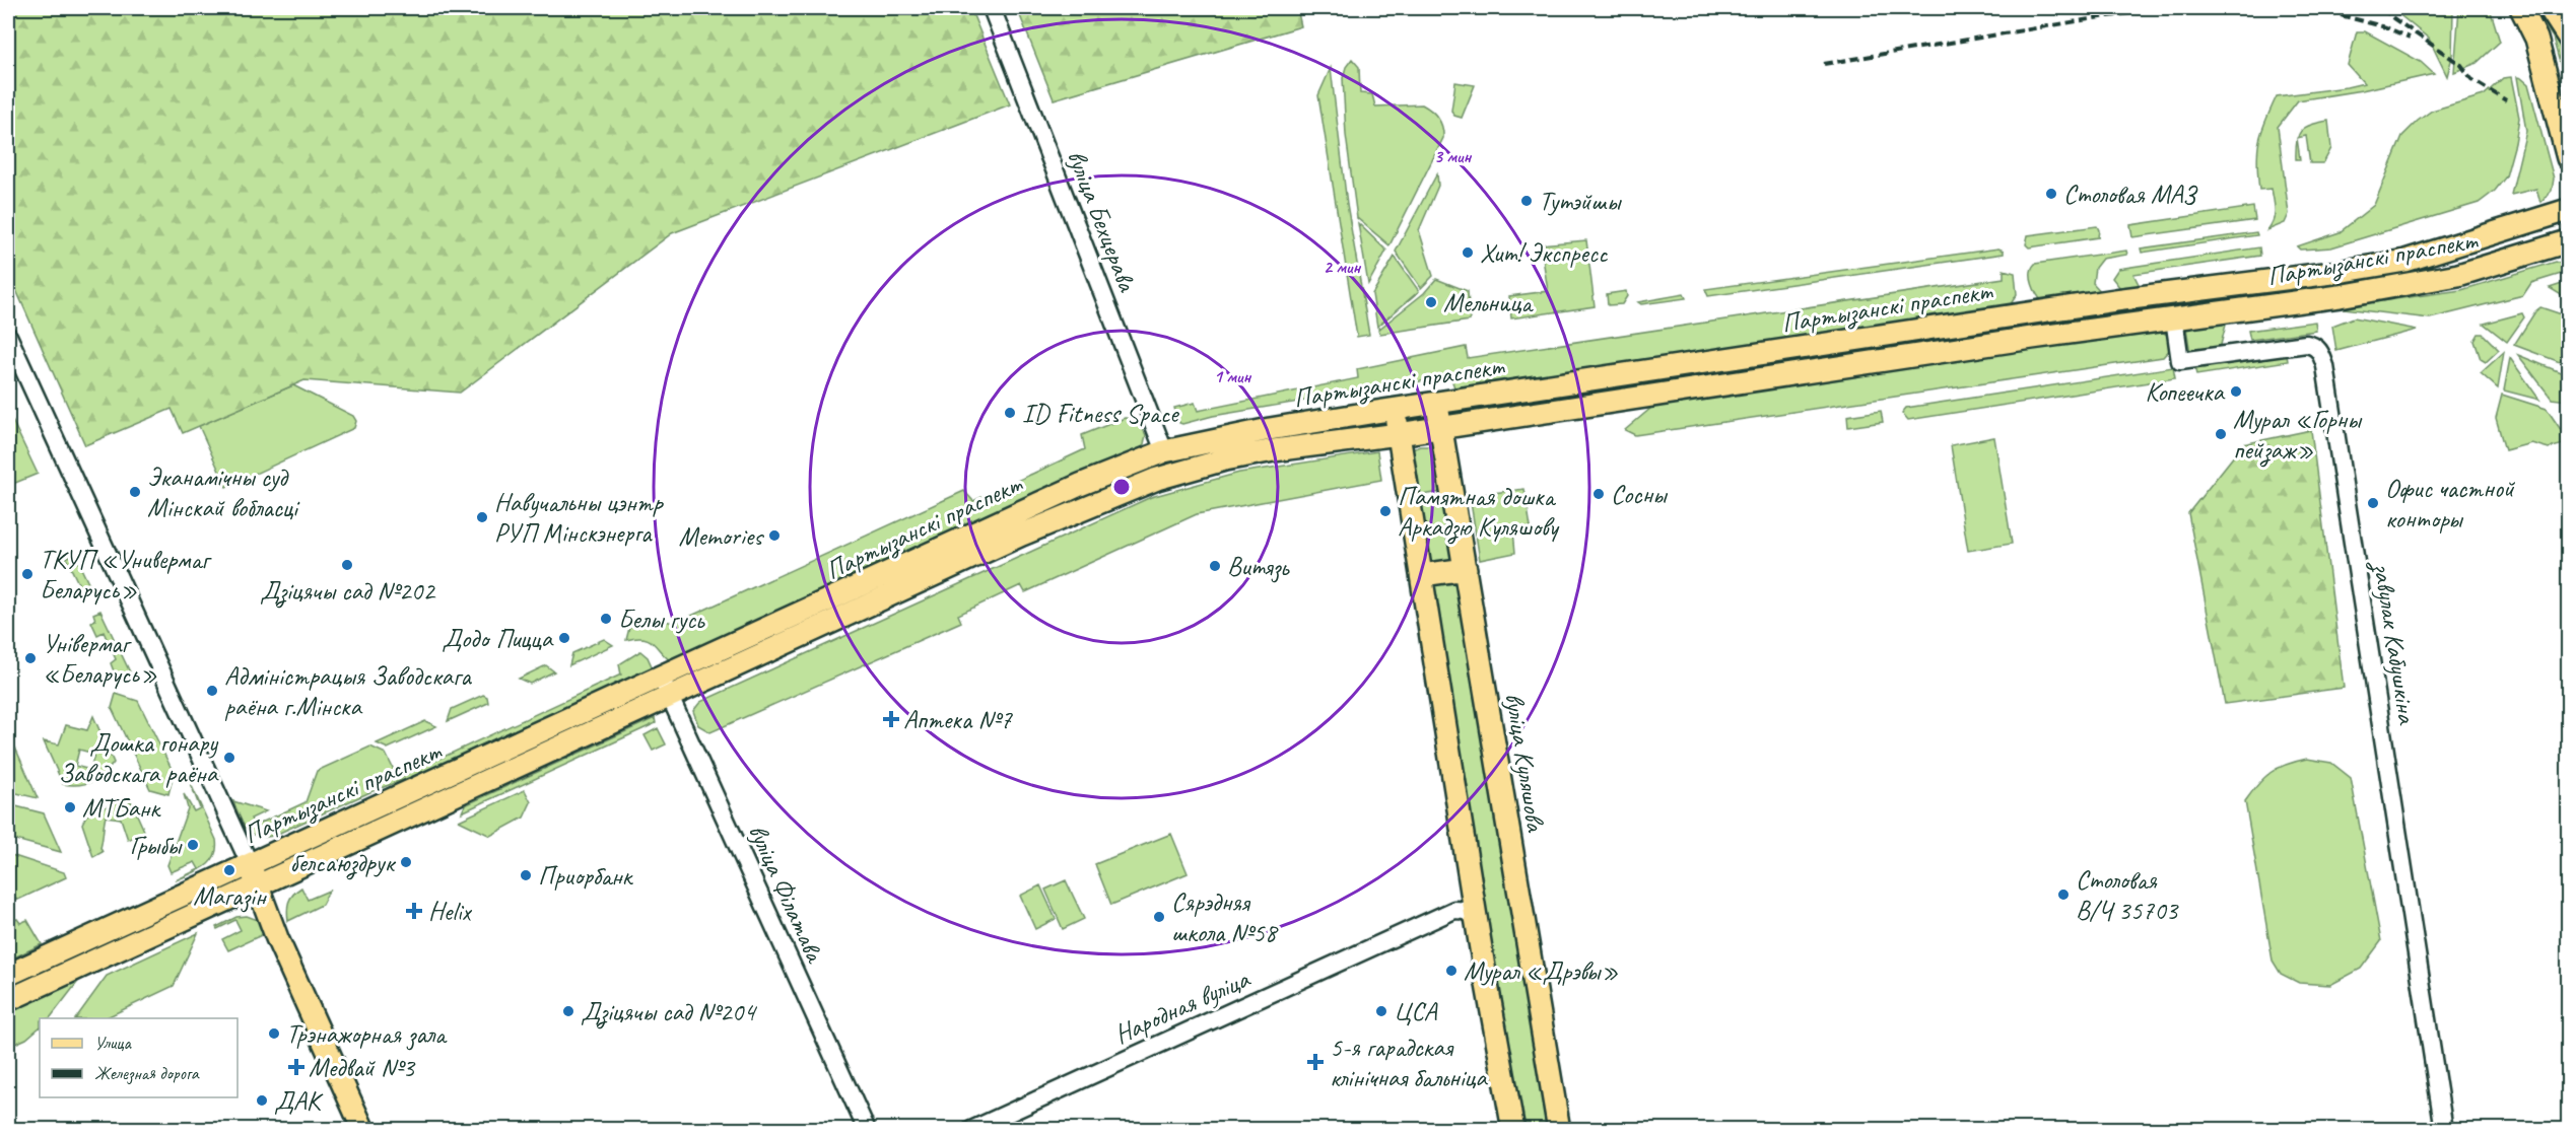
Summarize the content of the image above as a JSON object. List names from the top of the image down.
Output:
{
  "streets": {
    "main road": ["Партызанскі праспект", "вуліца Куляшова"],
    "street": [
      "вуліца Бехцерава",
      "завулак Кабушкіна",
      "вуліца Філатава",
      "Народная вуліца"
    ]
  },
  "crossings": [
    ["вуліца Бехцерава", "Партызанскі праспект"],
    ["Партызанскі праспект", "завулак Кабушкіна"],
    ["Партызанскі праспект", "вуліца Куляшова"],
    ["Партызанскі праспект", "вуліца Філатава"]
  ],
  "places": {
    "other": [
      "Столовая МАЗ",
      "Тутэйшы",
      "Хит! Экспресс",
      "Мельница",
      "Копеечка",
      "ID Fitness Space",
      "Мурал «Горны пейзаж»",
      "Эканамічны суд Мінскай вобласці",
      "Сосны",
      "Офис частной конторы",
      "Памятная дошка Аркадзю Куляшову",
      "Навучальны цэнтр РУП Мінскэнерга",
      "Memories",
      "Дзіцячы сад №202",
      "Витязь",
      "ТКУП «Универмаг Беларусь»",
      "Белы гусь",
      "Додо Пицца",
      "Універмаг «Беларусь»",
      "Адміністрацыя Заводскага раёна г.Мінска",
      "Дошка гонару Заводскага раёна",
      "МТБанк",
      "Грыбы",
      "белсаюздрук",
      "Магазін",
      "Приорбанк",
      "Столовая В/Ч 35703",
      "Сярэдняя школа №58",
      "Мурал «Дрэвы»",
      "Дзіцячы сад №204",
      "ЦСА",
      "Трэнажорная зала",
      "ДАК"
    ],
    "health": [
      "Аптека №7",
      "Helix",
      "5-я гарадская клінічная бальніца",
      "Медвай №3"
    ]
  },
  "legend": ["Улица", "Железная дорога"],
  "rings": ["3 мин", "2 мин", "1 мин"]
}
